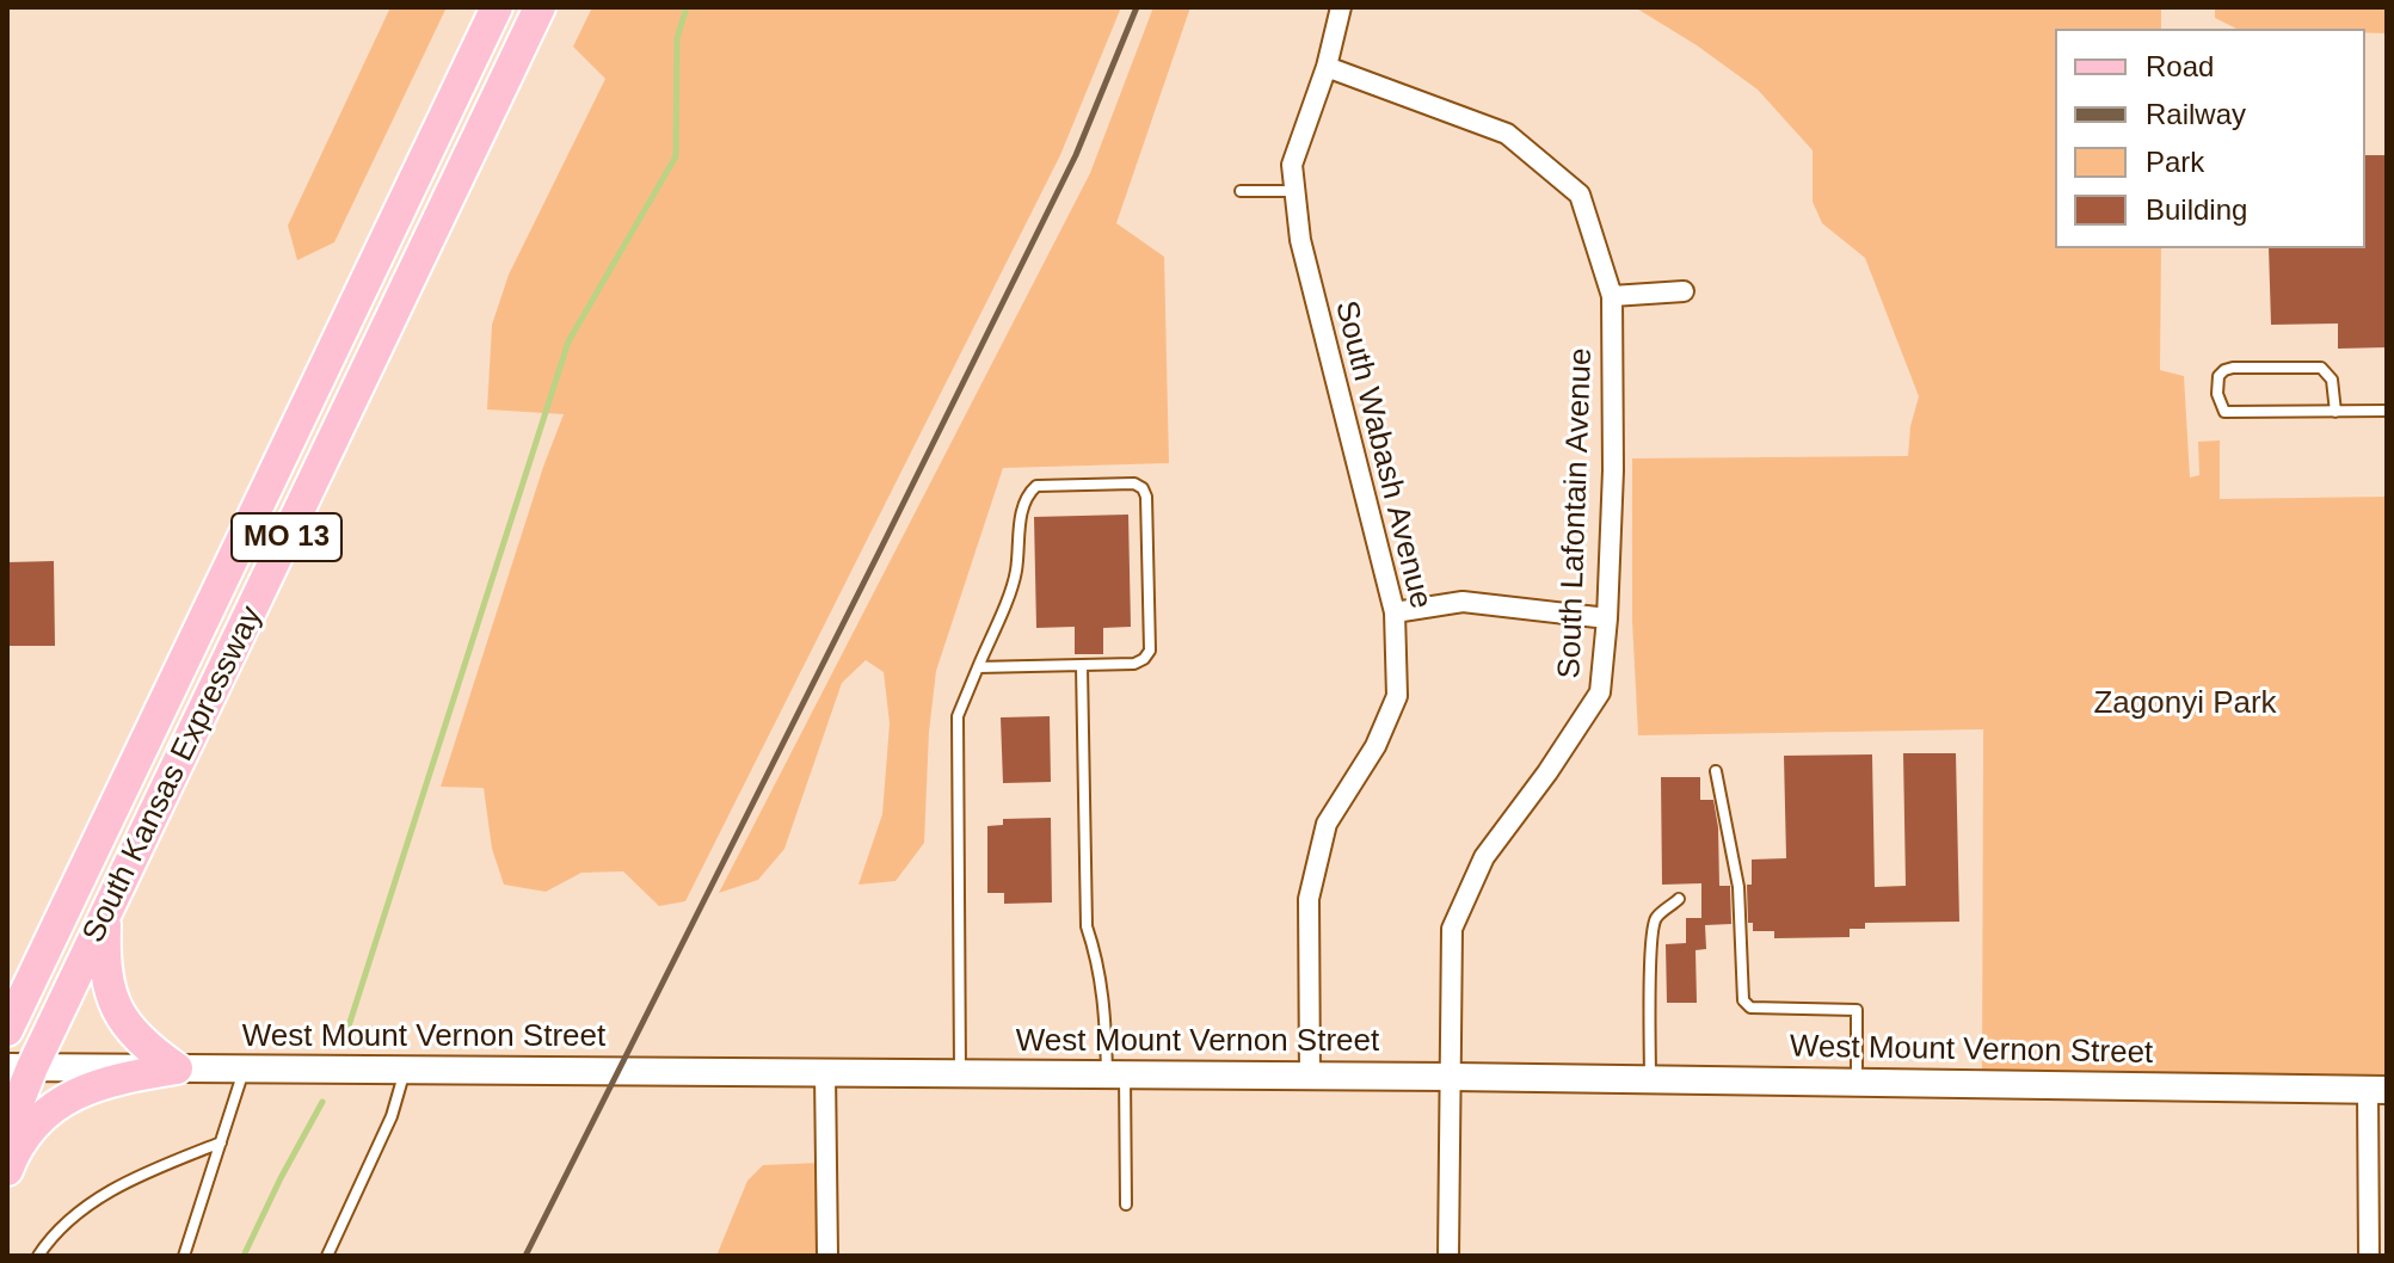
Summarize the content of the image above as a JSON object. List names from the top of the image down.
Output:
{
  "streets": {
    "main road": ["MO 13", "South Kansas Expressway"],
    "street": ["South Wabash Avenue", "South Lafontain Avenue", "West Mount Vernon Street"]
  },
  "crossings": [
    ["South Wabash Avenue", "South Lafontain Avenue"],
    ["South Wabash Avenue", "West Mount Vernon Street"],
    ["South Lafontain Avenue", "West Mount Vernon Street"],
    ["South Kansas Expressway", "West Mount Vernon Street"]
  ],
  "parks": ["Zagonyi Park"],
  "legend": [
    "Road",
    "Railway",
    "Park",
    "Building"
  ]
}
